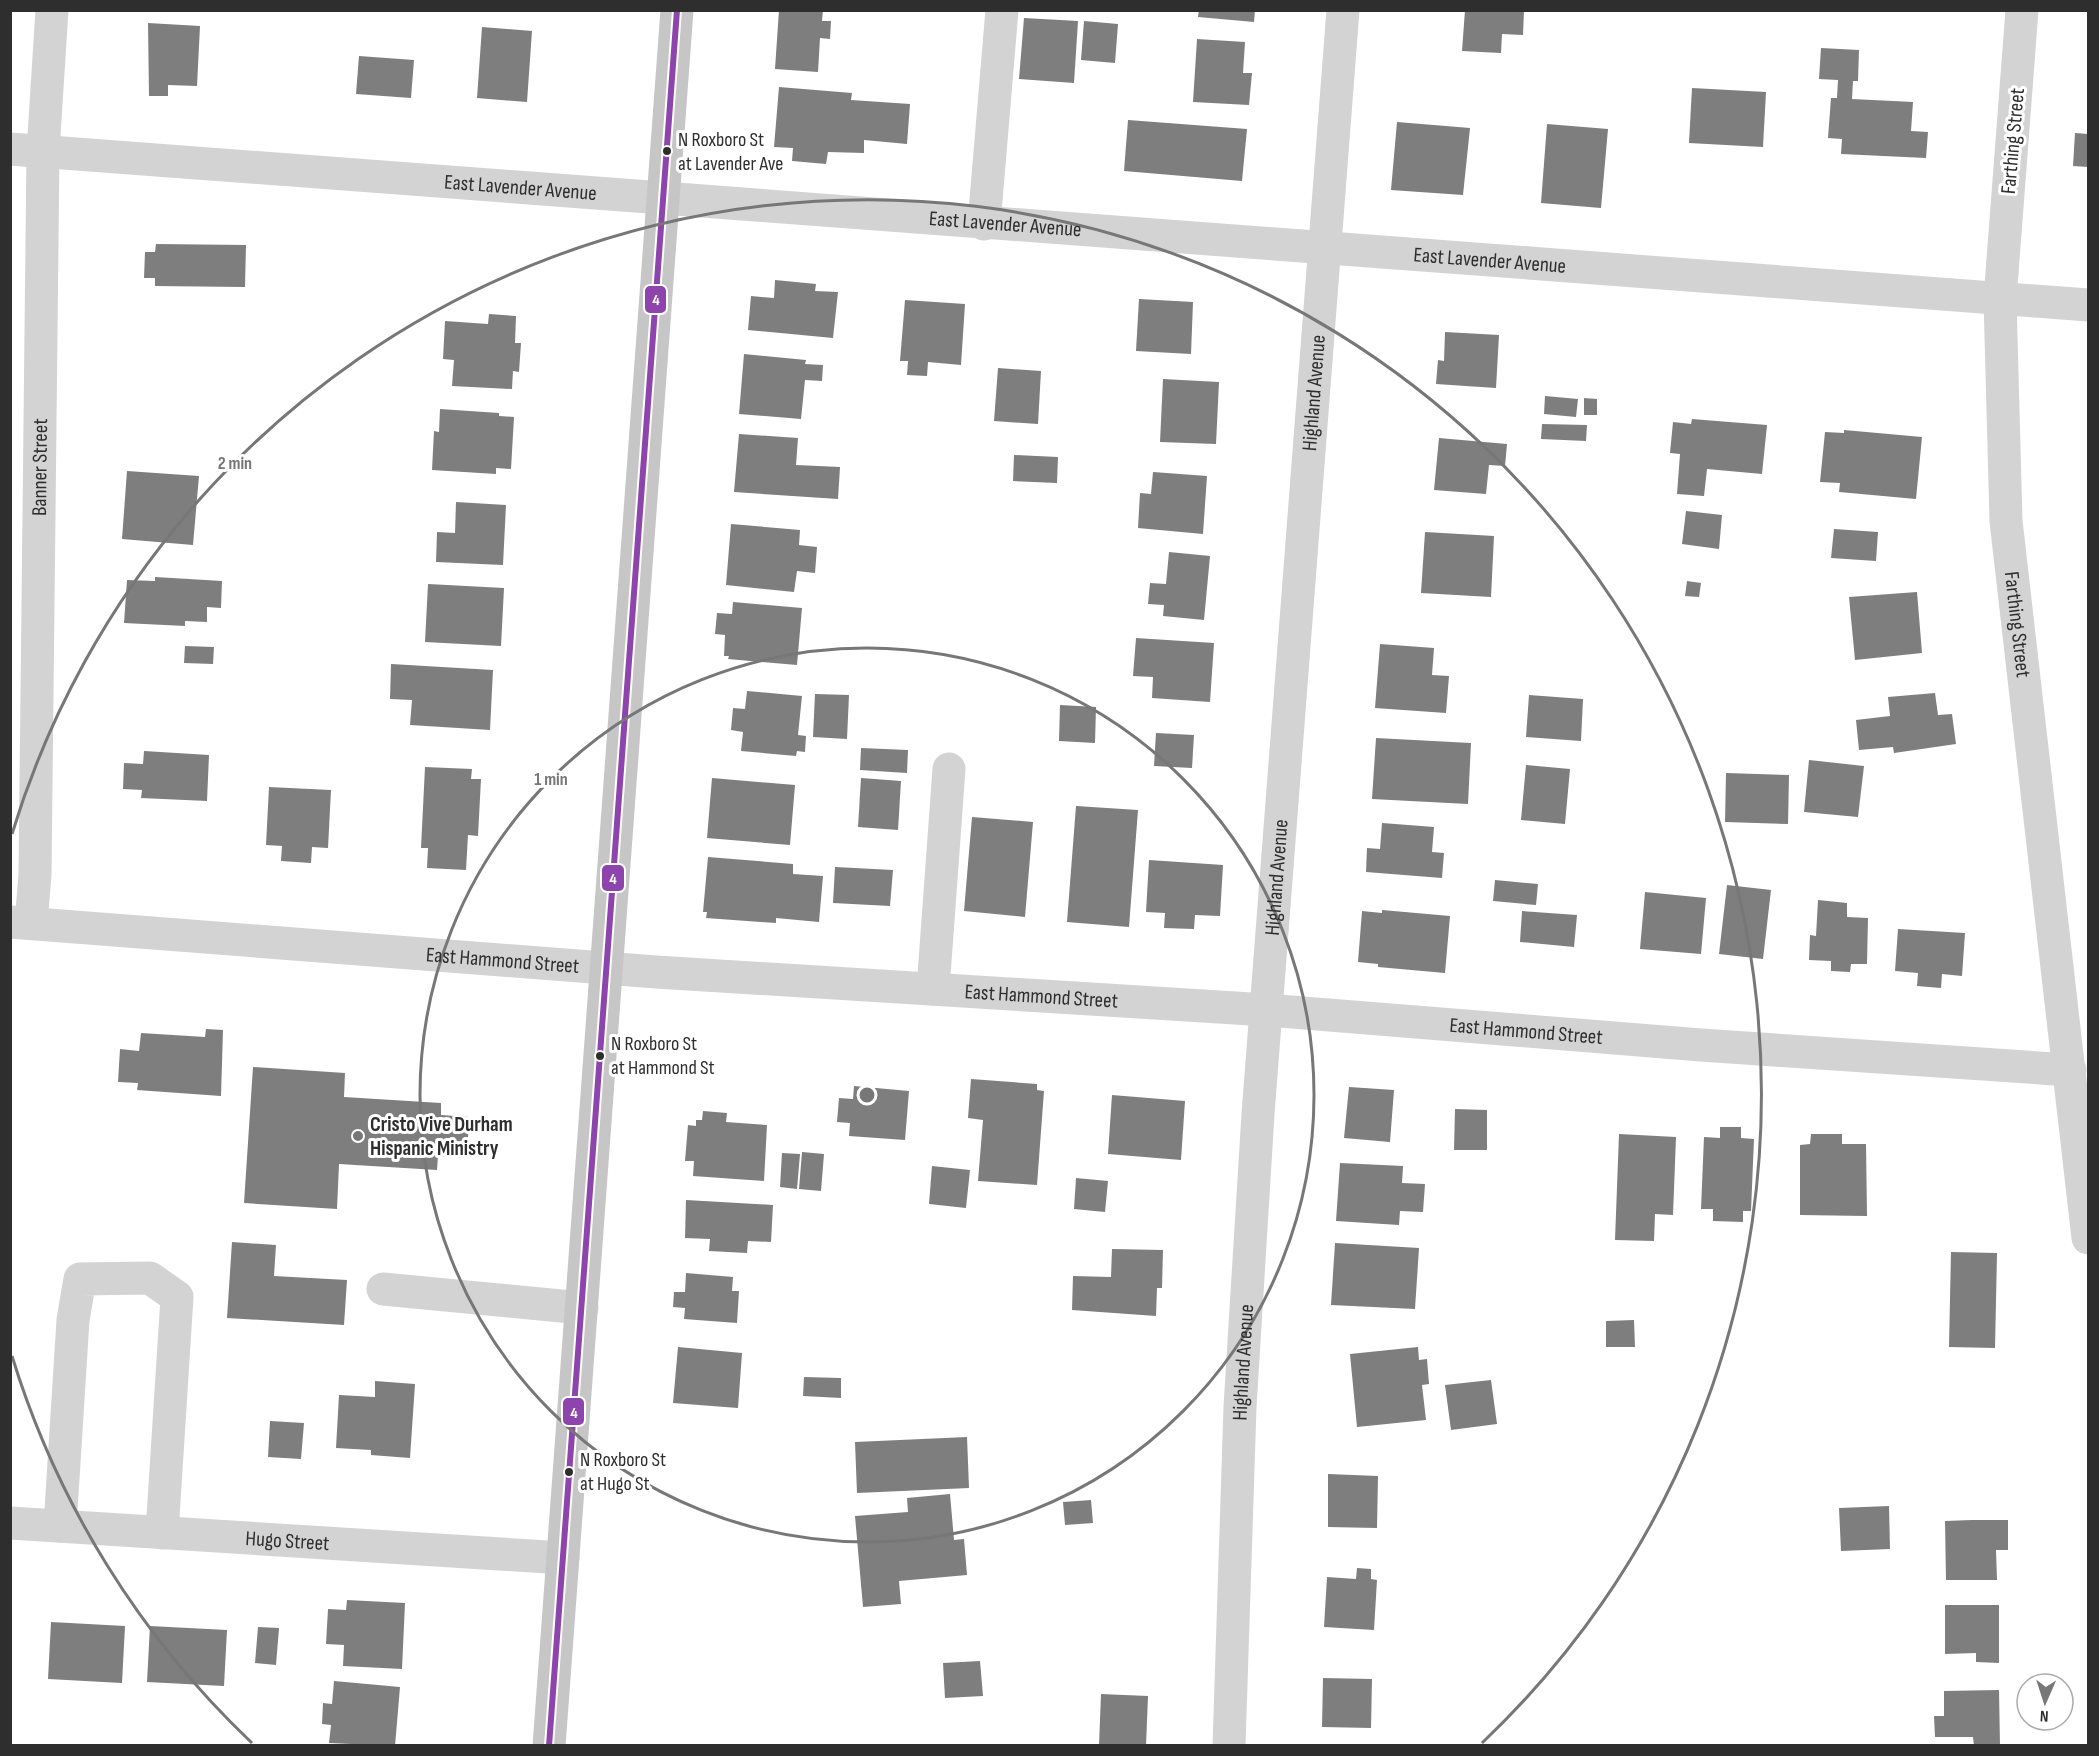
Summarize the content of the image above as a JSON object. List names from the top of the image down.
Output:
{
  "streets": {
    "street": [
      "Farthing Street",
      "East Lavender Avenue",
      "Highland Avenue",
      "Banner Street",
      "East Hammond Street",
      "Hugo Street"
    ]
  },
  "crossings": [
    ["Farthing Street", "East Lavender Avenue"],
    ["Farthing Street", "East Hammond Street"],
    ["East Lavender Avenue", "Highland Avenue"],
    ["East Lavender Avenue", "Banner Street"],
    ["Highland Avenue", "East Hammond Street"],
    ["Banner Street", "East Hammond Street"]
  ],
  "places": [
    "N Roxboro St at Lavender Ave",
    "N Roxboro St at Hammond St",
    "Cristo Vive Durham Hispanic Ministry",
    "N Roxboro St at Hugo St"
  ],
  "lines": ["transit line 4"],
  "north": "bottom",
  "rings": ["2 min", "1 min"]
}
